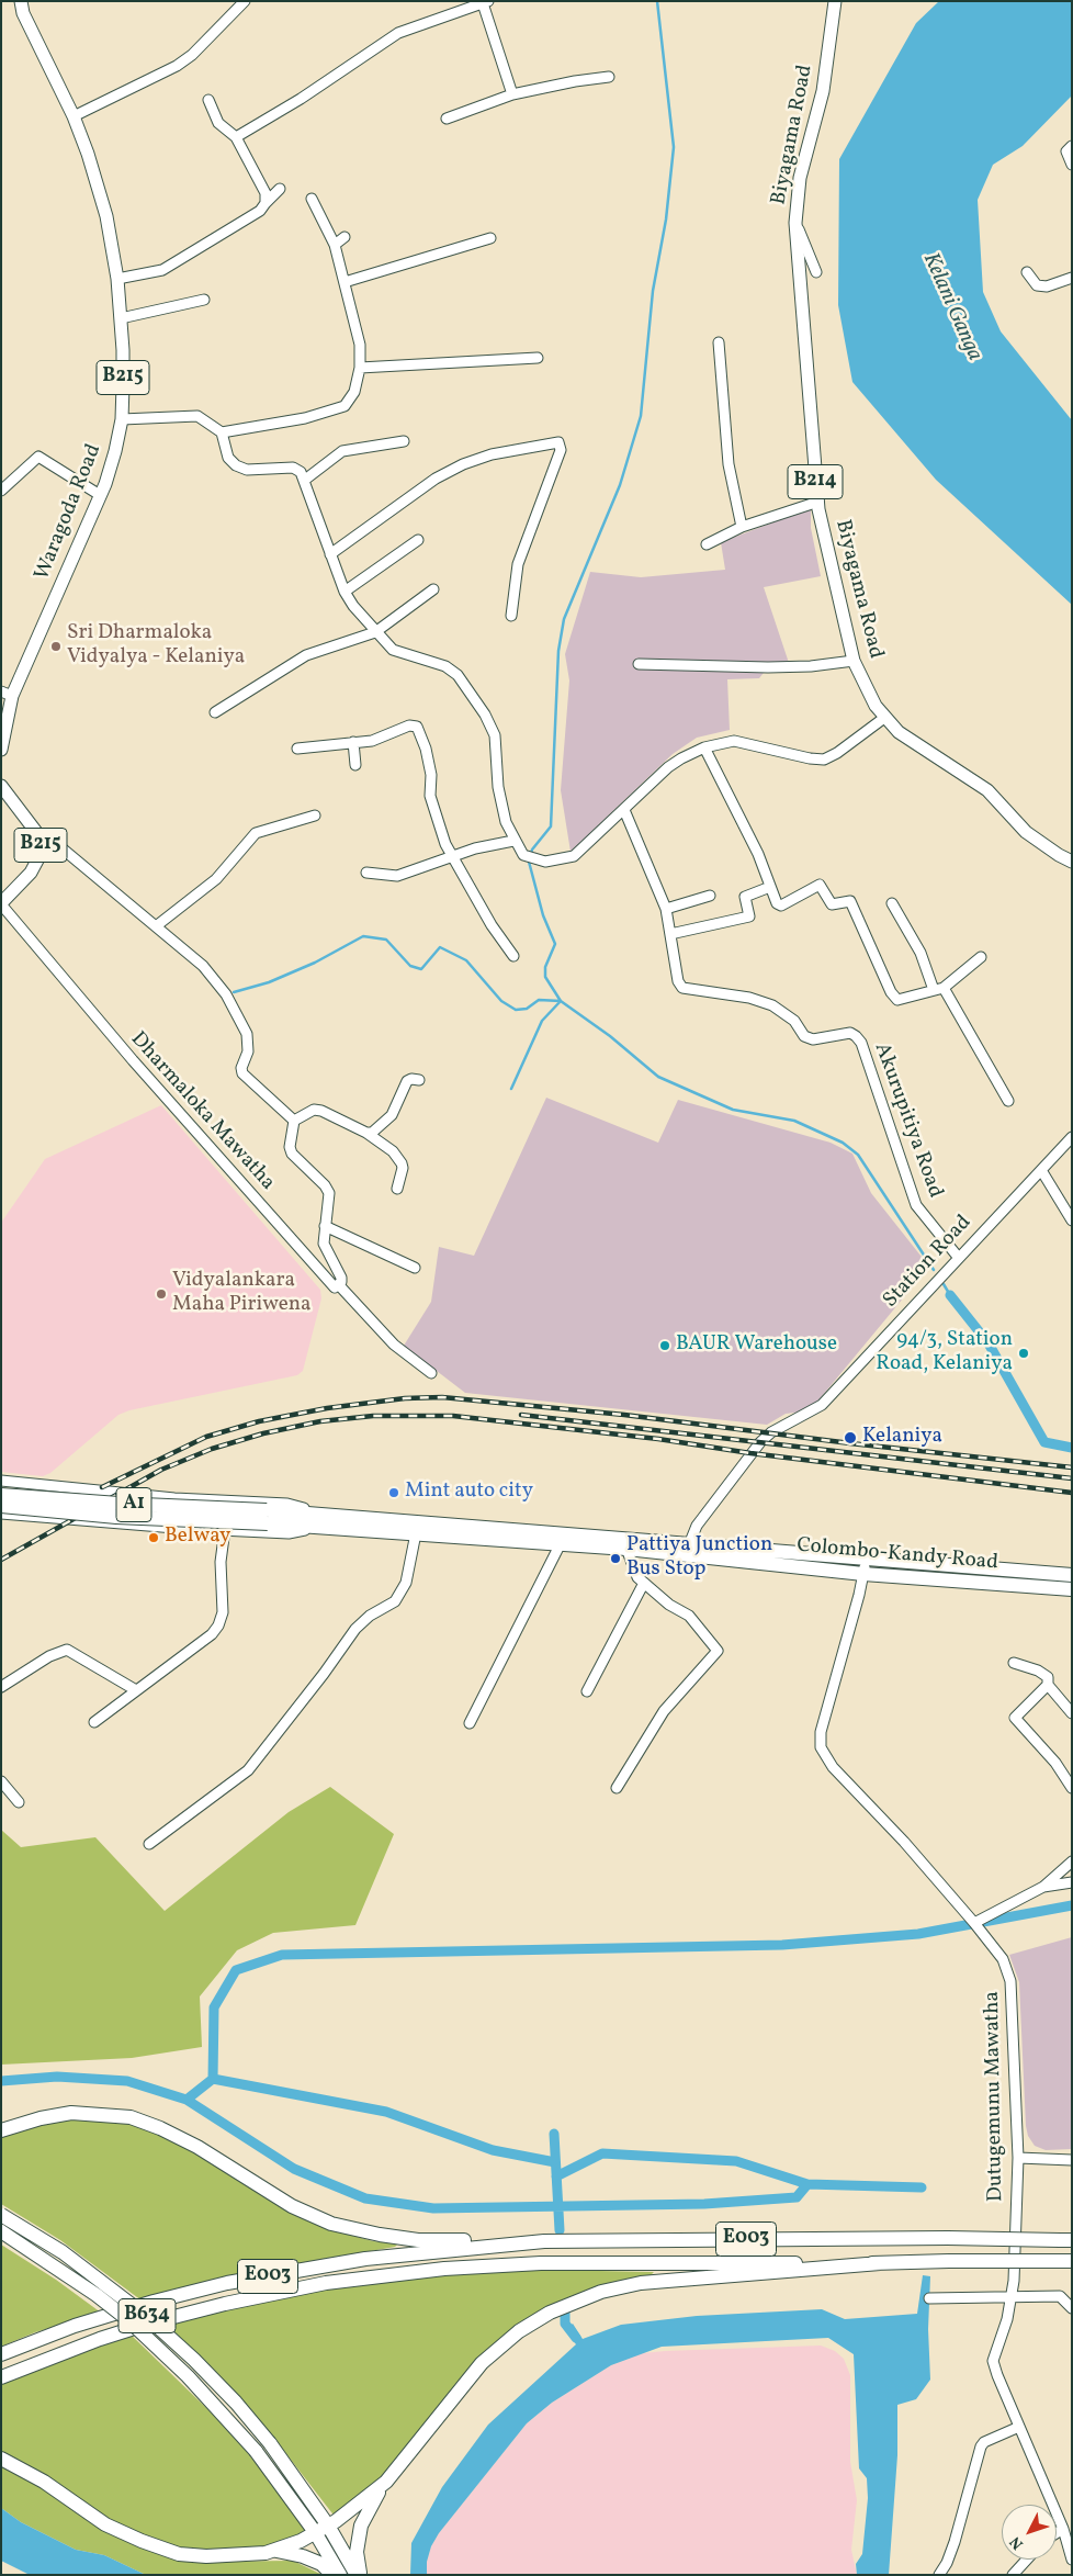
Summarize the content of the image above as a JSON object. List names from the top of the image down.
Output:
{
  "streets": {
    "highway": [
      "A1",
      "Colombo-Kandy Road",
      "E003",
      "B634"
    ],
    "main road": [
      "Biyagama Road",
      "B215",
      "B214",
      "Waragoda Road"
    ],
    "street": [
      "Dharmaloka Mawatha",
      "Akurupitiya Road",
      "Station Road",
      "Dutugemunu Mawatha"
    ]
  },
  "crossings": [
    ["B215", "Dharmaloka Mawatha"],
    ["Akurupitiya Road", "Station Road"],
    ["Station Road", "Colombo-Kandy Road"],
    ["A1", "Colombo-Kandy Road"],
    ["Colombo-Kandy Road", "Dutugemunu Mawatha"]
  ],
  "water": ["Kelani Ganga"],
  "places": [
    "Sri Dharmaloka Vidyalya - Kelaniya",
    "Vidyalankara Maha Piriwena",
    "BAUR Warehouse",
    "94/3, Station Road, Kelaniya",
    "Kelaniya",
    "Mint auto city",
    "Belway",
    "Pattiya Junction Bus Stop"
  ],
  "north": "bottom left"
}
